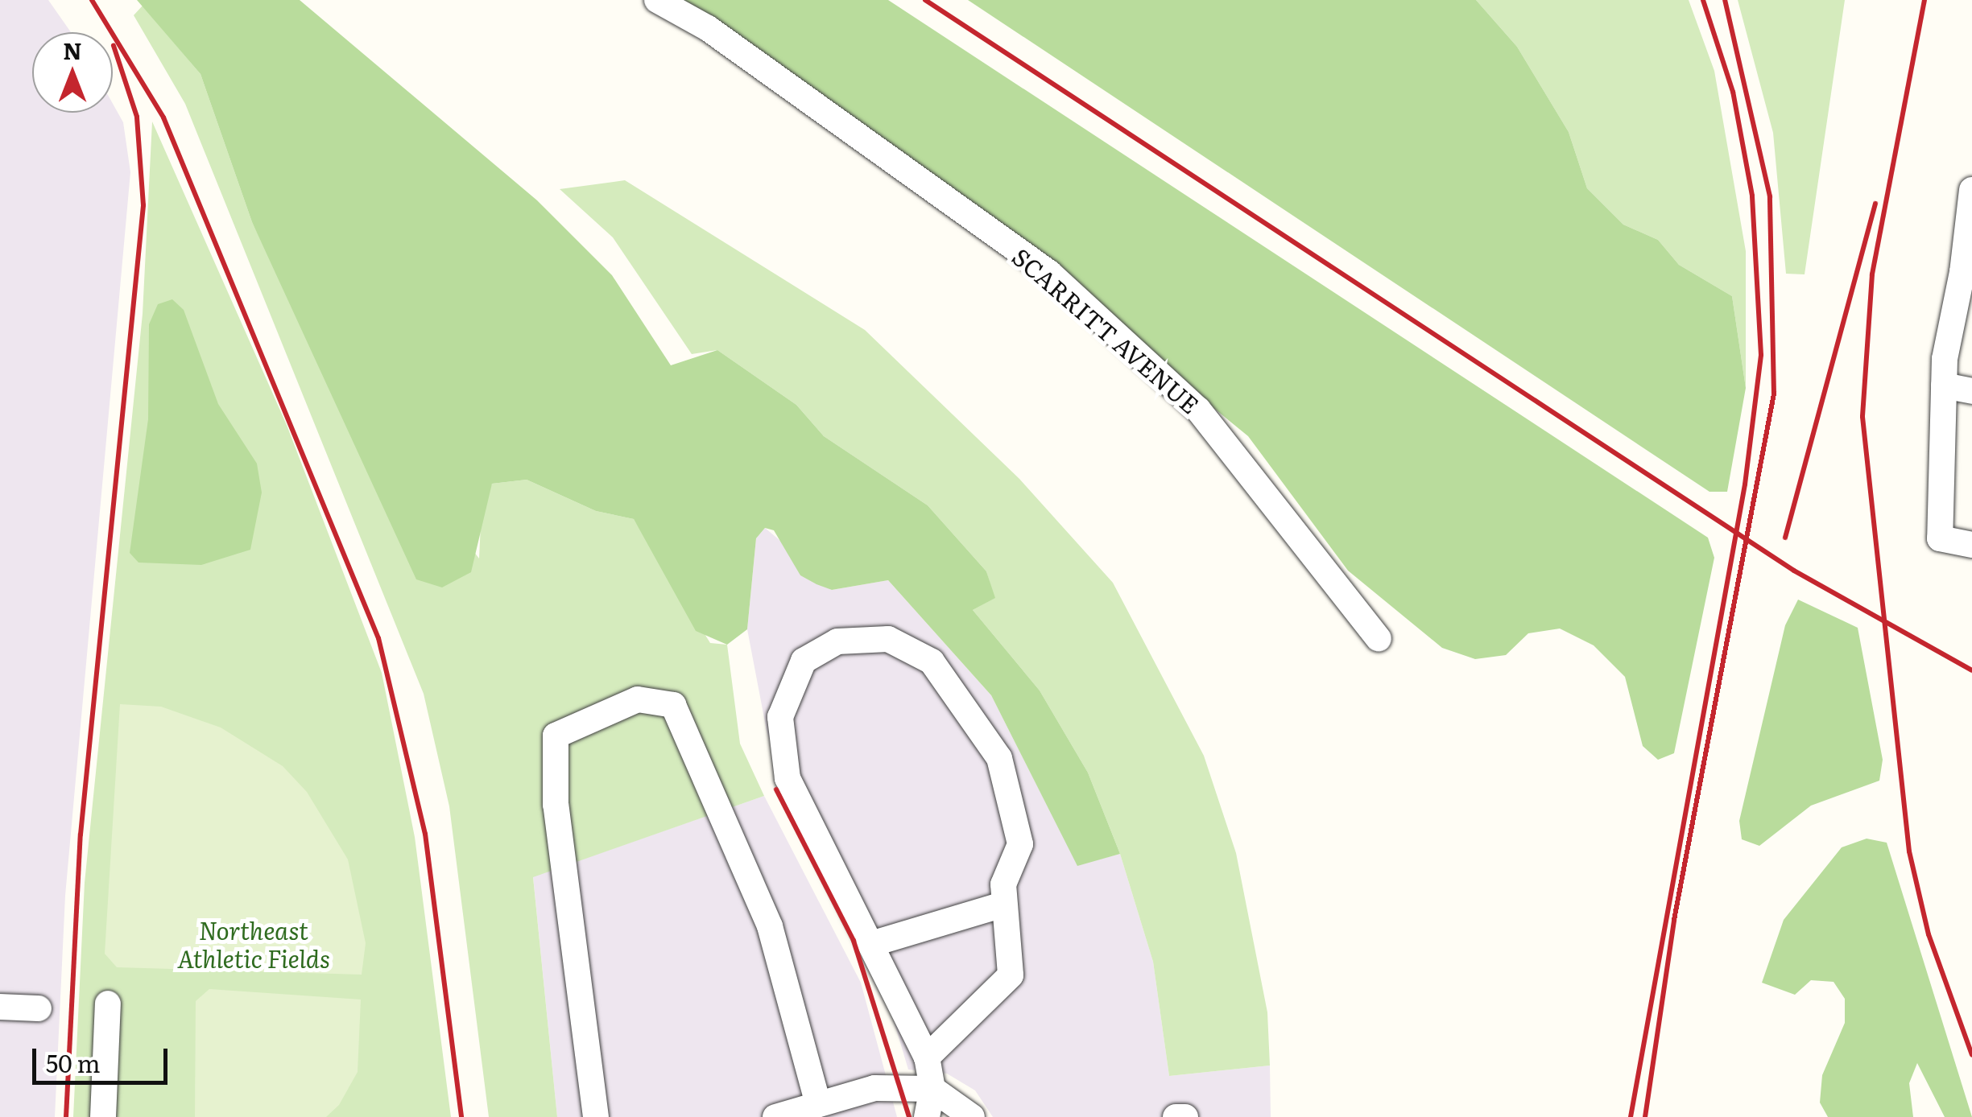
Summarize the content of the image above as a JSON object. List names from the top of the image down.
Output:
{
  "streets": {
    "lane": ["SCARRITT AVENUE"]
  },
  "parks": ["Northeast Athletic Fields"],
  "scale_bar": "50 m",
  "north": "top"
}
